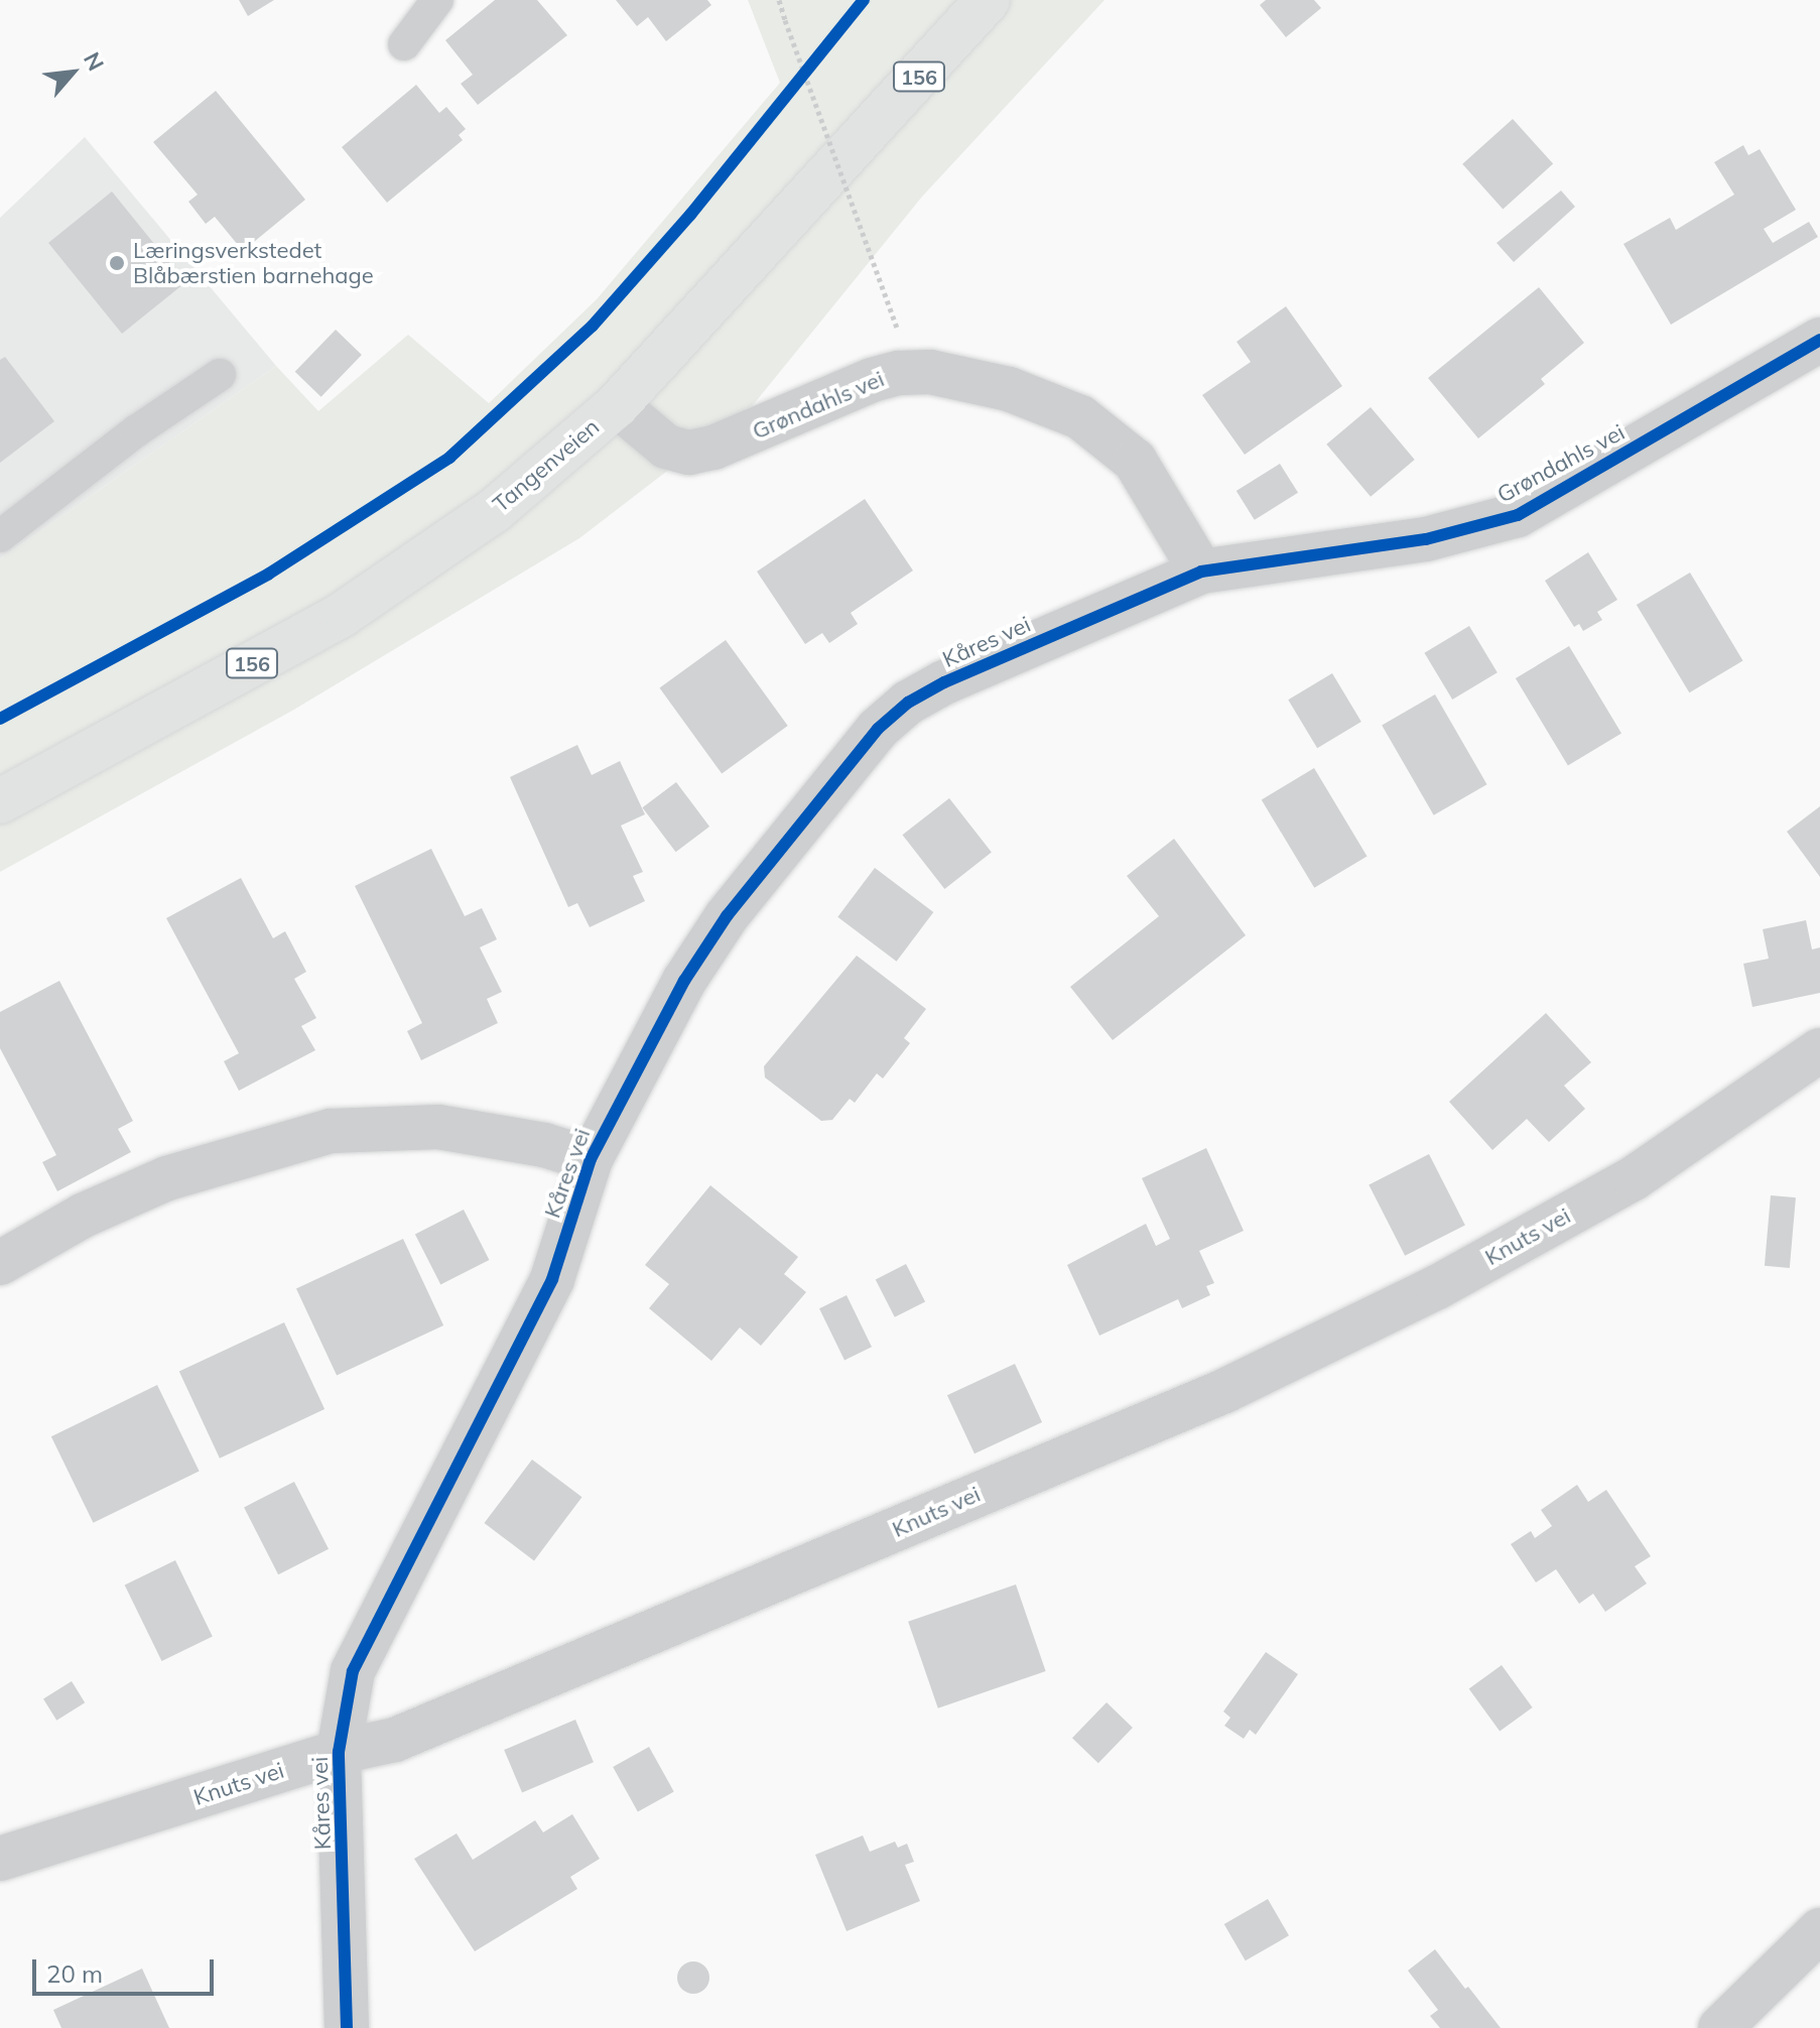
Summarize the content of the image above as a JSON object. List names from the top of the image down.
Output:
{
  "streets": {
    "main road": ["156", "Tangenveien"],
    "street": ["Grøndahls vei", "Kåres vei", "Knuts vei"]
  },
  "crossings": [
    ["Grøndahls vei", "Tangenveien"],
    ["Grøndahls vei", "Kåres vei"],
    ["Kåres vei", "Knuts vei"]
  ],
  "places": ["Læringsverkstedet Blåbærstien barnehage"],
  "scale_bar": "20 m",
  "north": "top right"
}
